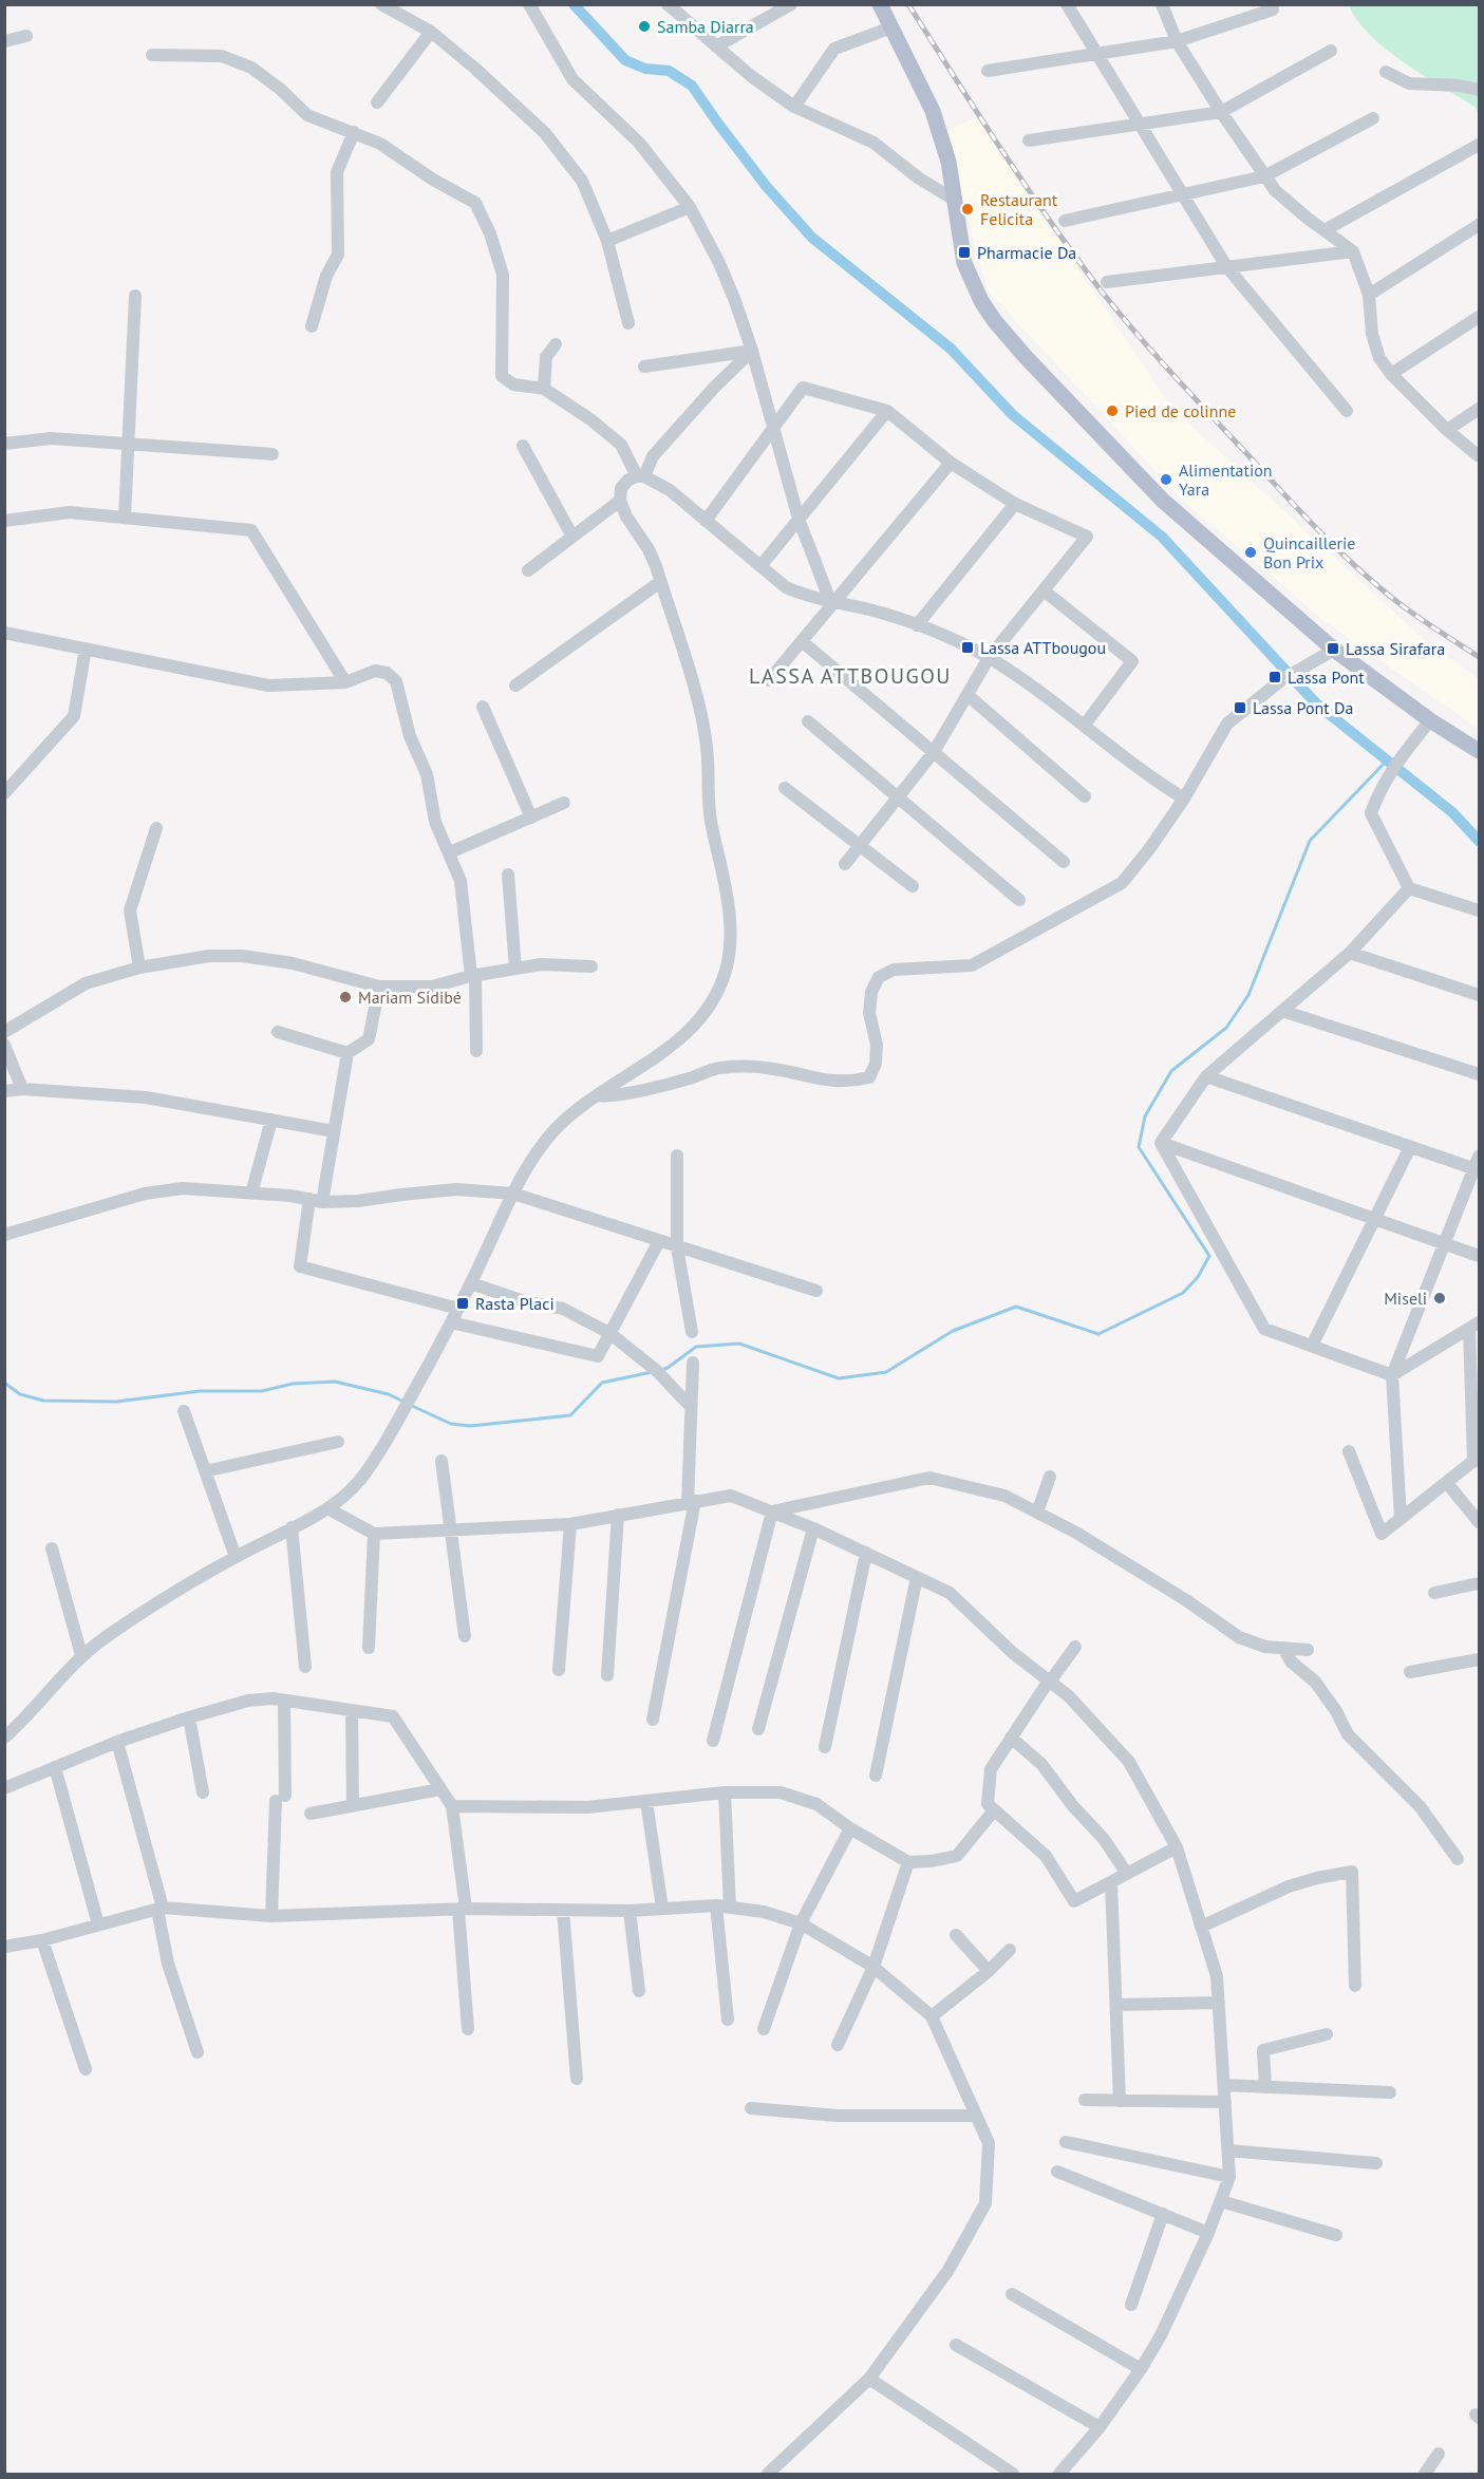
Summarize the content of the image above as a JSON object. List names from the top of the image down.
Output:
{
  "districts": ["LASSA ATTBOUGOU"],
  "places": {
    "other": [
      "Samba Diarra",
      "Restaurant Felicita",
      "Pied de colinne",
      "Alimentation Yara",
      "Quincaillerie Bon Prix",
      "Mariam Sidibé",
      "Miseli"
    ],
    "transit": [
      "Pharmacie Da",
      "Lassa ATTbougou",
      "Lassa Sirafara",
      "Lassa Pont",
      "Lassa Pont Da",
      "Rasta Placi"
    ]
  }
}
